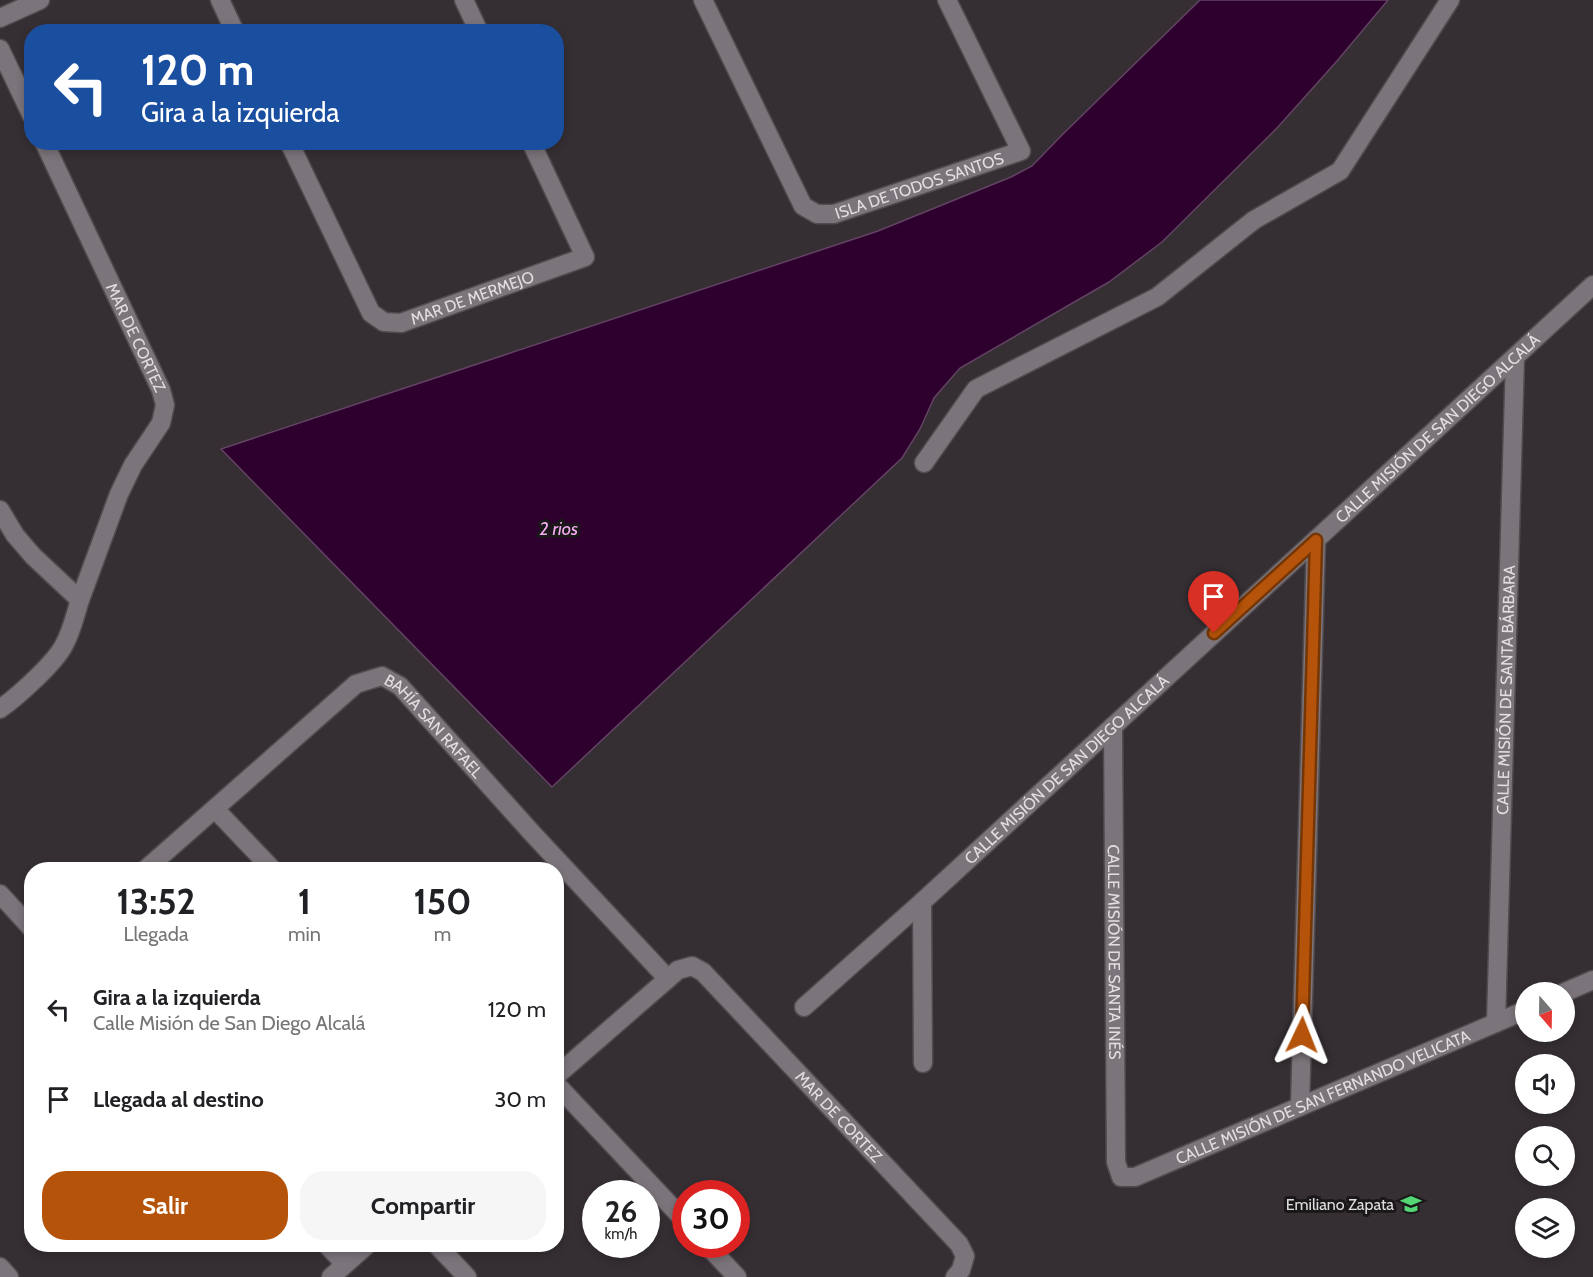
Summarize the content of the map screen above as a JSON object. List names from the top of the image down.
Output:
{
  "streets": {
    "street": [
      "ISLA DE TODOS SANTOS",
      "MAR DE MERMEJO",
      "MAR DE CORTEZ",
      "CALLE MISIÓN DE SAN DIEGO ALCALÁ",
      "CALLE MISIÓN DE SANTA BÁRBARA",
      "BAHÍA SAN RAFAEL",
      "CALLE MISIÓN DE SANTA INÉS",
      "CALLE MISIÓN DE SAN FERNANDO VELICATA"
    ]
  },
  "crossings": [
    ["MAR DE CORTEZ", "BAHÍA SAN RAFAEL"],
    ["CALLE MISIÓN DE SAN DIEGO ALCALÁ", "CALLE MISIÓN DE SANTA BÁRBARA"],
    ["CALLE MISIÓN DE SAN DIEGO ALCALÁ", "CALLE MISIÓN DE SANTA INÉS"],
    ["CALLE MISIÓN DE SANTA BÁRBARA", "CALLE MISIÓN DE SAN FERNANDO VELICATA"],
    ["CALLE MISIÓN DE SANTA INÉS", "CALLE MISIÓN DE SAN FERNANDO VELICATA"]
  ],
  "water": ["2 rios"],
  "places": {
    "school or university": ["Emiliano Zapata"]
  },
  "north": "bottom",
  "page": {
    "turn": ["120 m", "Gira a la izquierda"],
    "eta": [
      "13:52",
      "Llegada",
      "1",
      "min",
      "150",
      "m"
    ],
    "list": [
      {
        "name": "Gira a la izquierda",
        "note": "Calle Misión de San Diego Alcalá",
        "value": "120 m"
      },
      {
        "name": "Llegada al destino",
        "value": "30 m"
      }
    ],
    "buttons": ["Salir", "Compartir"],
    "speed": "26 km/h",
    "limit": "30"
  }
}
